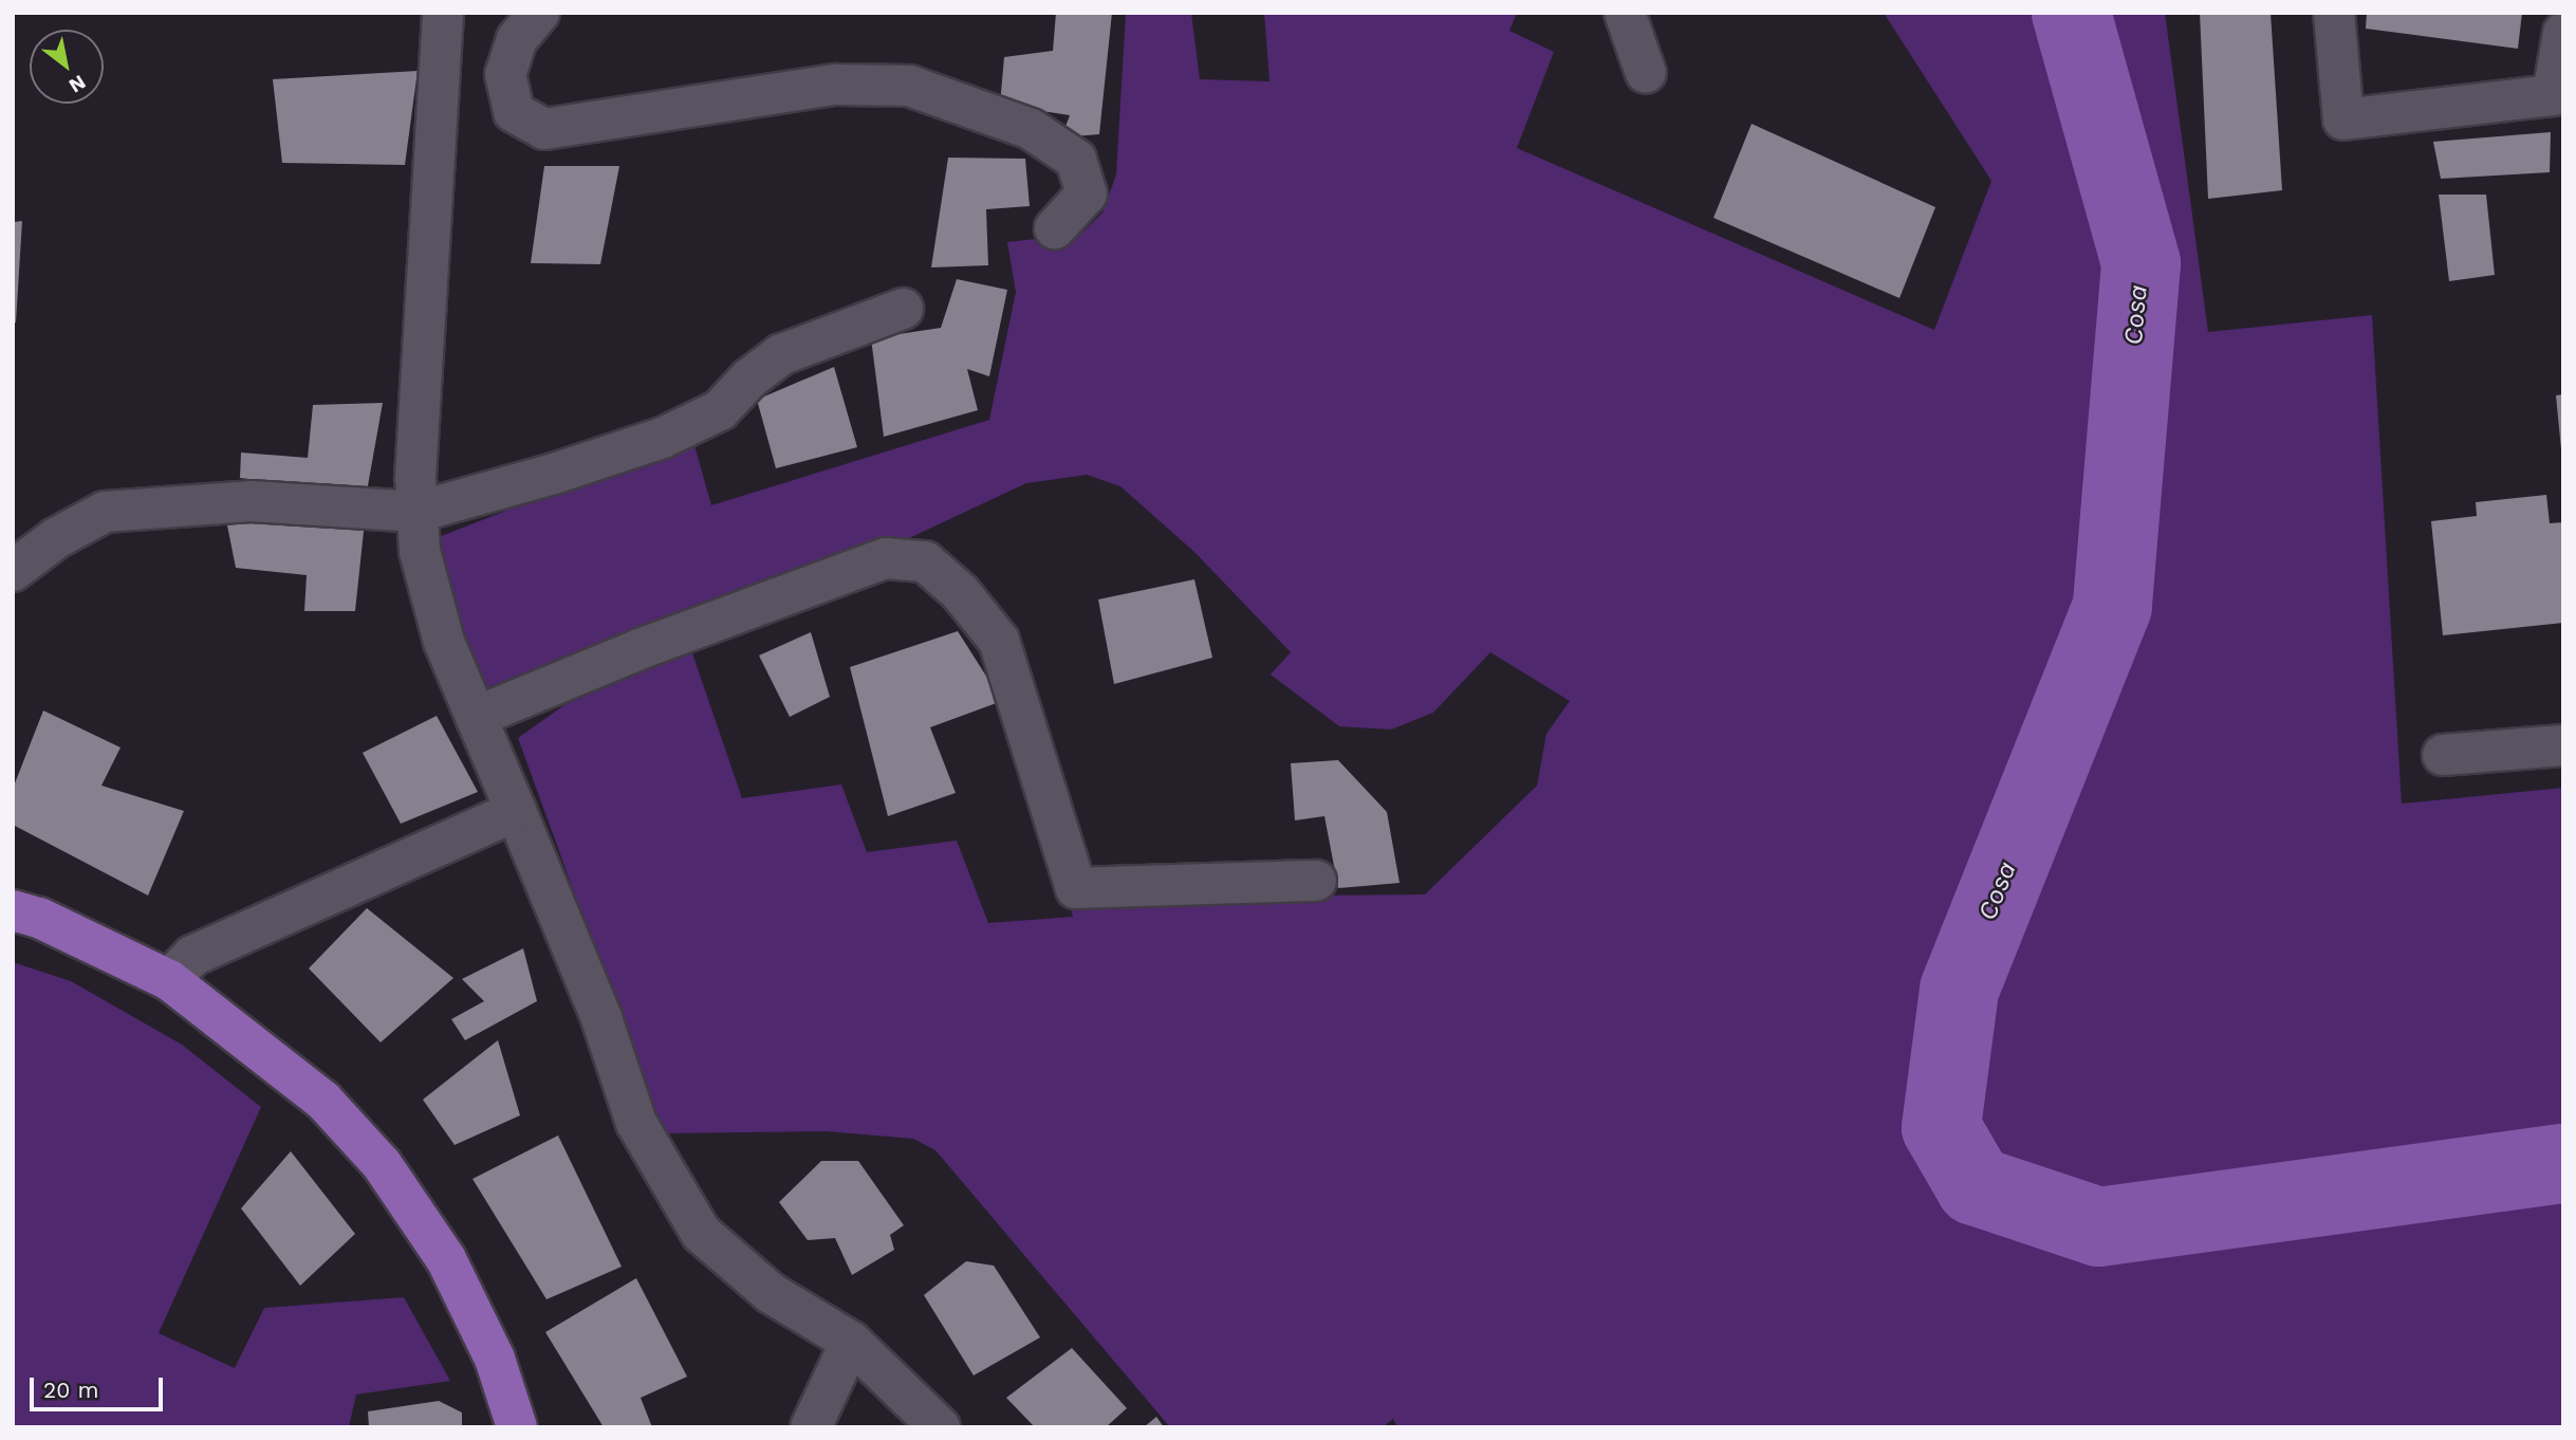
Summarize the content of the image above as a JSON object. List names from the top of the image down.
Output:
{
  "water": ["Cosa"],
  "scale_bar": "20 m",
  "north": "bottom right"
}
